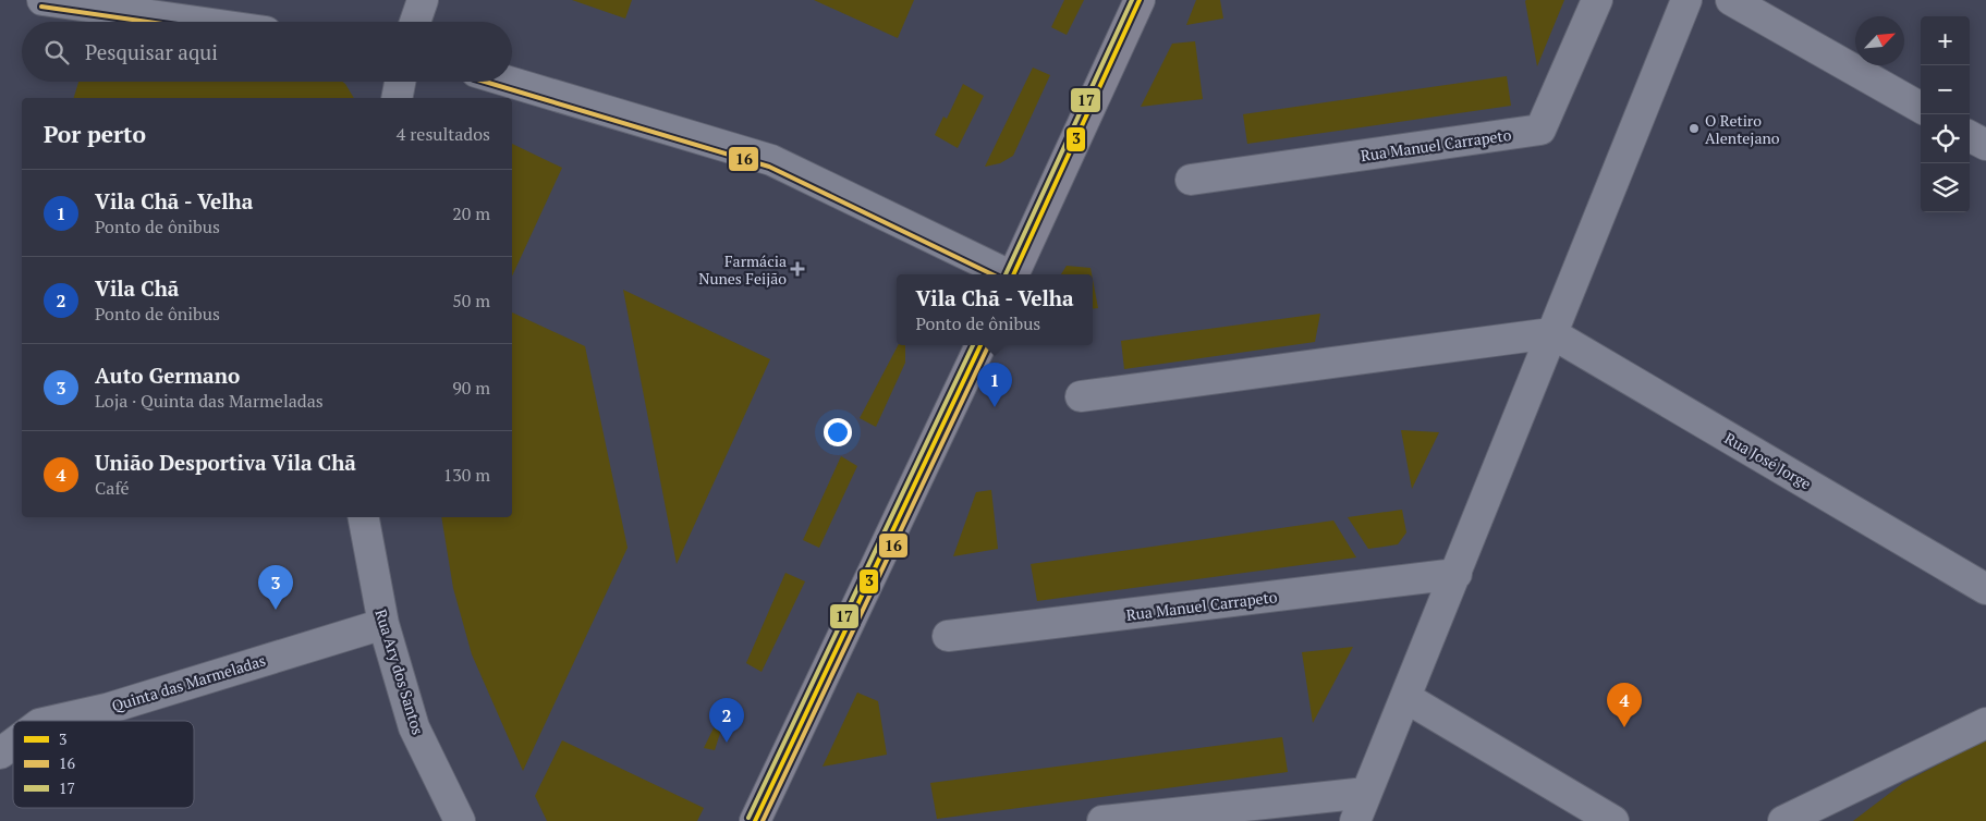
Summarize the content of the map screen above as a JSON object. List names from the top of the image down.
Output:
{
  "streets": {
    "street": [
      "Rua Manuel Carrapeto",
      "Rua José Jorge",
      "Rua Ary dos Santos",
      "Quinta das Marmeladas"
    ]
  },
  "crossings": [
    ["Rua Ary dos Santos", "Quinta das Marmeladas"]
  ],
  "places": {
    "other": ["O Retiro Alentejano"],
    "health": ["Farmácia Nunes Feijão"]
  },
  "lines": ["transit line 3", "transit line 17", "transit line 16"],
  "legend": ["3", "16", "17"],
  "north": "top right",
  "page": {
    "map_buttons": ["+", "−"],
    "search": "Pesquisar aqui",
    "heading": ["Por perto", "4 resultados"],
    "list": [
      {
        "mark": "1",
        "name": "Vila Chã - Velha",
        "note": "Ponto de ônibus",
        "value": "20 m"
      },
      {
        "mark": "2",
        "name": "Vila Chã",
        "note": "Ponto de ônibus",
        "value": "50 m"
      },
      {
        "mark": "3",
        "name": "Auto Germano",
        "note": "Loja · Quinta das Marmeladas",
        "value": "90 m"
      },
      {
        "mark": "4",
        "name": "União Desportiva Vila Chã",
        "note": "Café",
        "value": "130 m"
      }
    ],
    "popup": ["Vila Chã - Velha", "Ponto de ônibus"],
    "pins": [
      "1",
      "3",
      "4",
      "2"
    ]
  }
}
